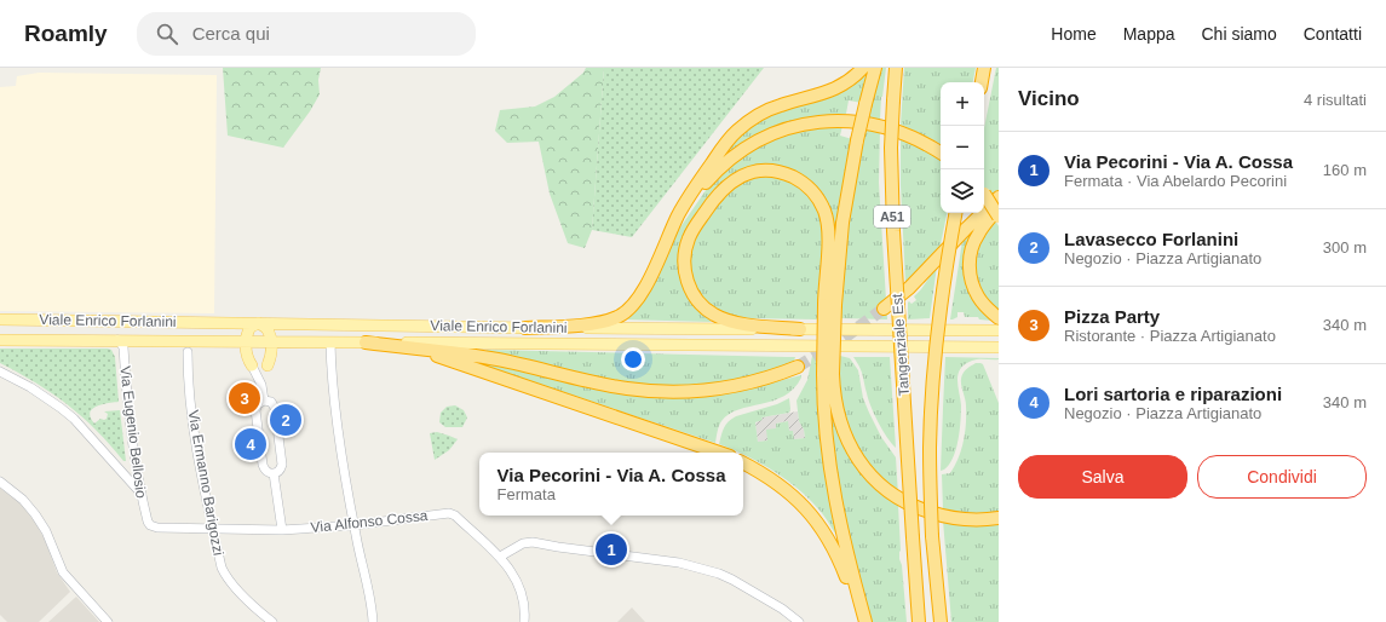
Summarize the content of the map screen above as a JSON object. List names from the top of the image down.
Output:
{
  "streets": {
    "highway": ["A51", "Tangenziale Est"],
    "main road": ["Viale Enrico Forlanini"],
    "street": ["Via Eugenio Bellosio", "Via Ermanno Barigozzi", "Via Alfonso Cossa"]
  },
  "crossings": [
    ["Viale Enrico Forlanini", "Via Eugenio Bellosio"],
    ["Via Eugenio Bellosio", "Via Alfonso Cossa"],
    ["Via Ermanno Barigozzi", "Via Alfonso Cossa"]
  ],
  "page": {
    "header": "Roamly",
    "search": "Cerca qui",
    "nav": [
      "Home",
      "Mappa",
      "Chi siamo",
      "Contatti"
    ],
    "heading": ["Vicino", "4 risultati"],
    "map_buttons": ["+", "−"],
    "list": [
      {
        "mark": "1",
        "name": "Via Pecorini - Via A. Cossa",
        "note": "Fermata · Via Abelardo Pecorini",
        "value": "160 m"
      },
      {
        "mark": "2",
        "name": "Lavasecco Forlanini",
        "note": "Negozio · Piazza Artigianato",
        "value": "300 m"
      },
      {
        "mark": "3",
        "name": "Pizza Party",
        "note": "Ristorante · Piazza Artigianato",
        "value": "340 m"
      },
      {
        "mark": "4",
        "name": "Lori sartoria e riparazioni",
        "note": "Negozio · Piazza Artigianato",
        "value": "340 m"
      }
    ],
    "pins": [
      "3",
      "2",
      "4",
      "1"
    ],
    "buttons": ["Salva", "Condividi"],
    "popup": ["Via Pecorini - Via A. Cossa", "Fermata"]
  }
}
